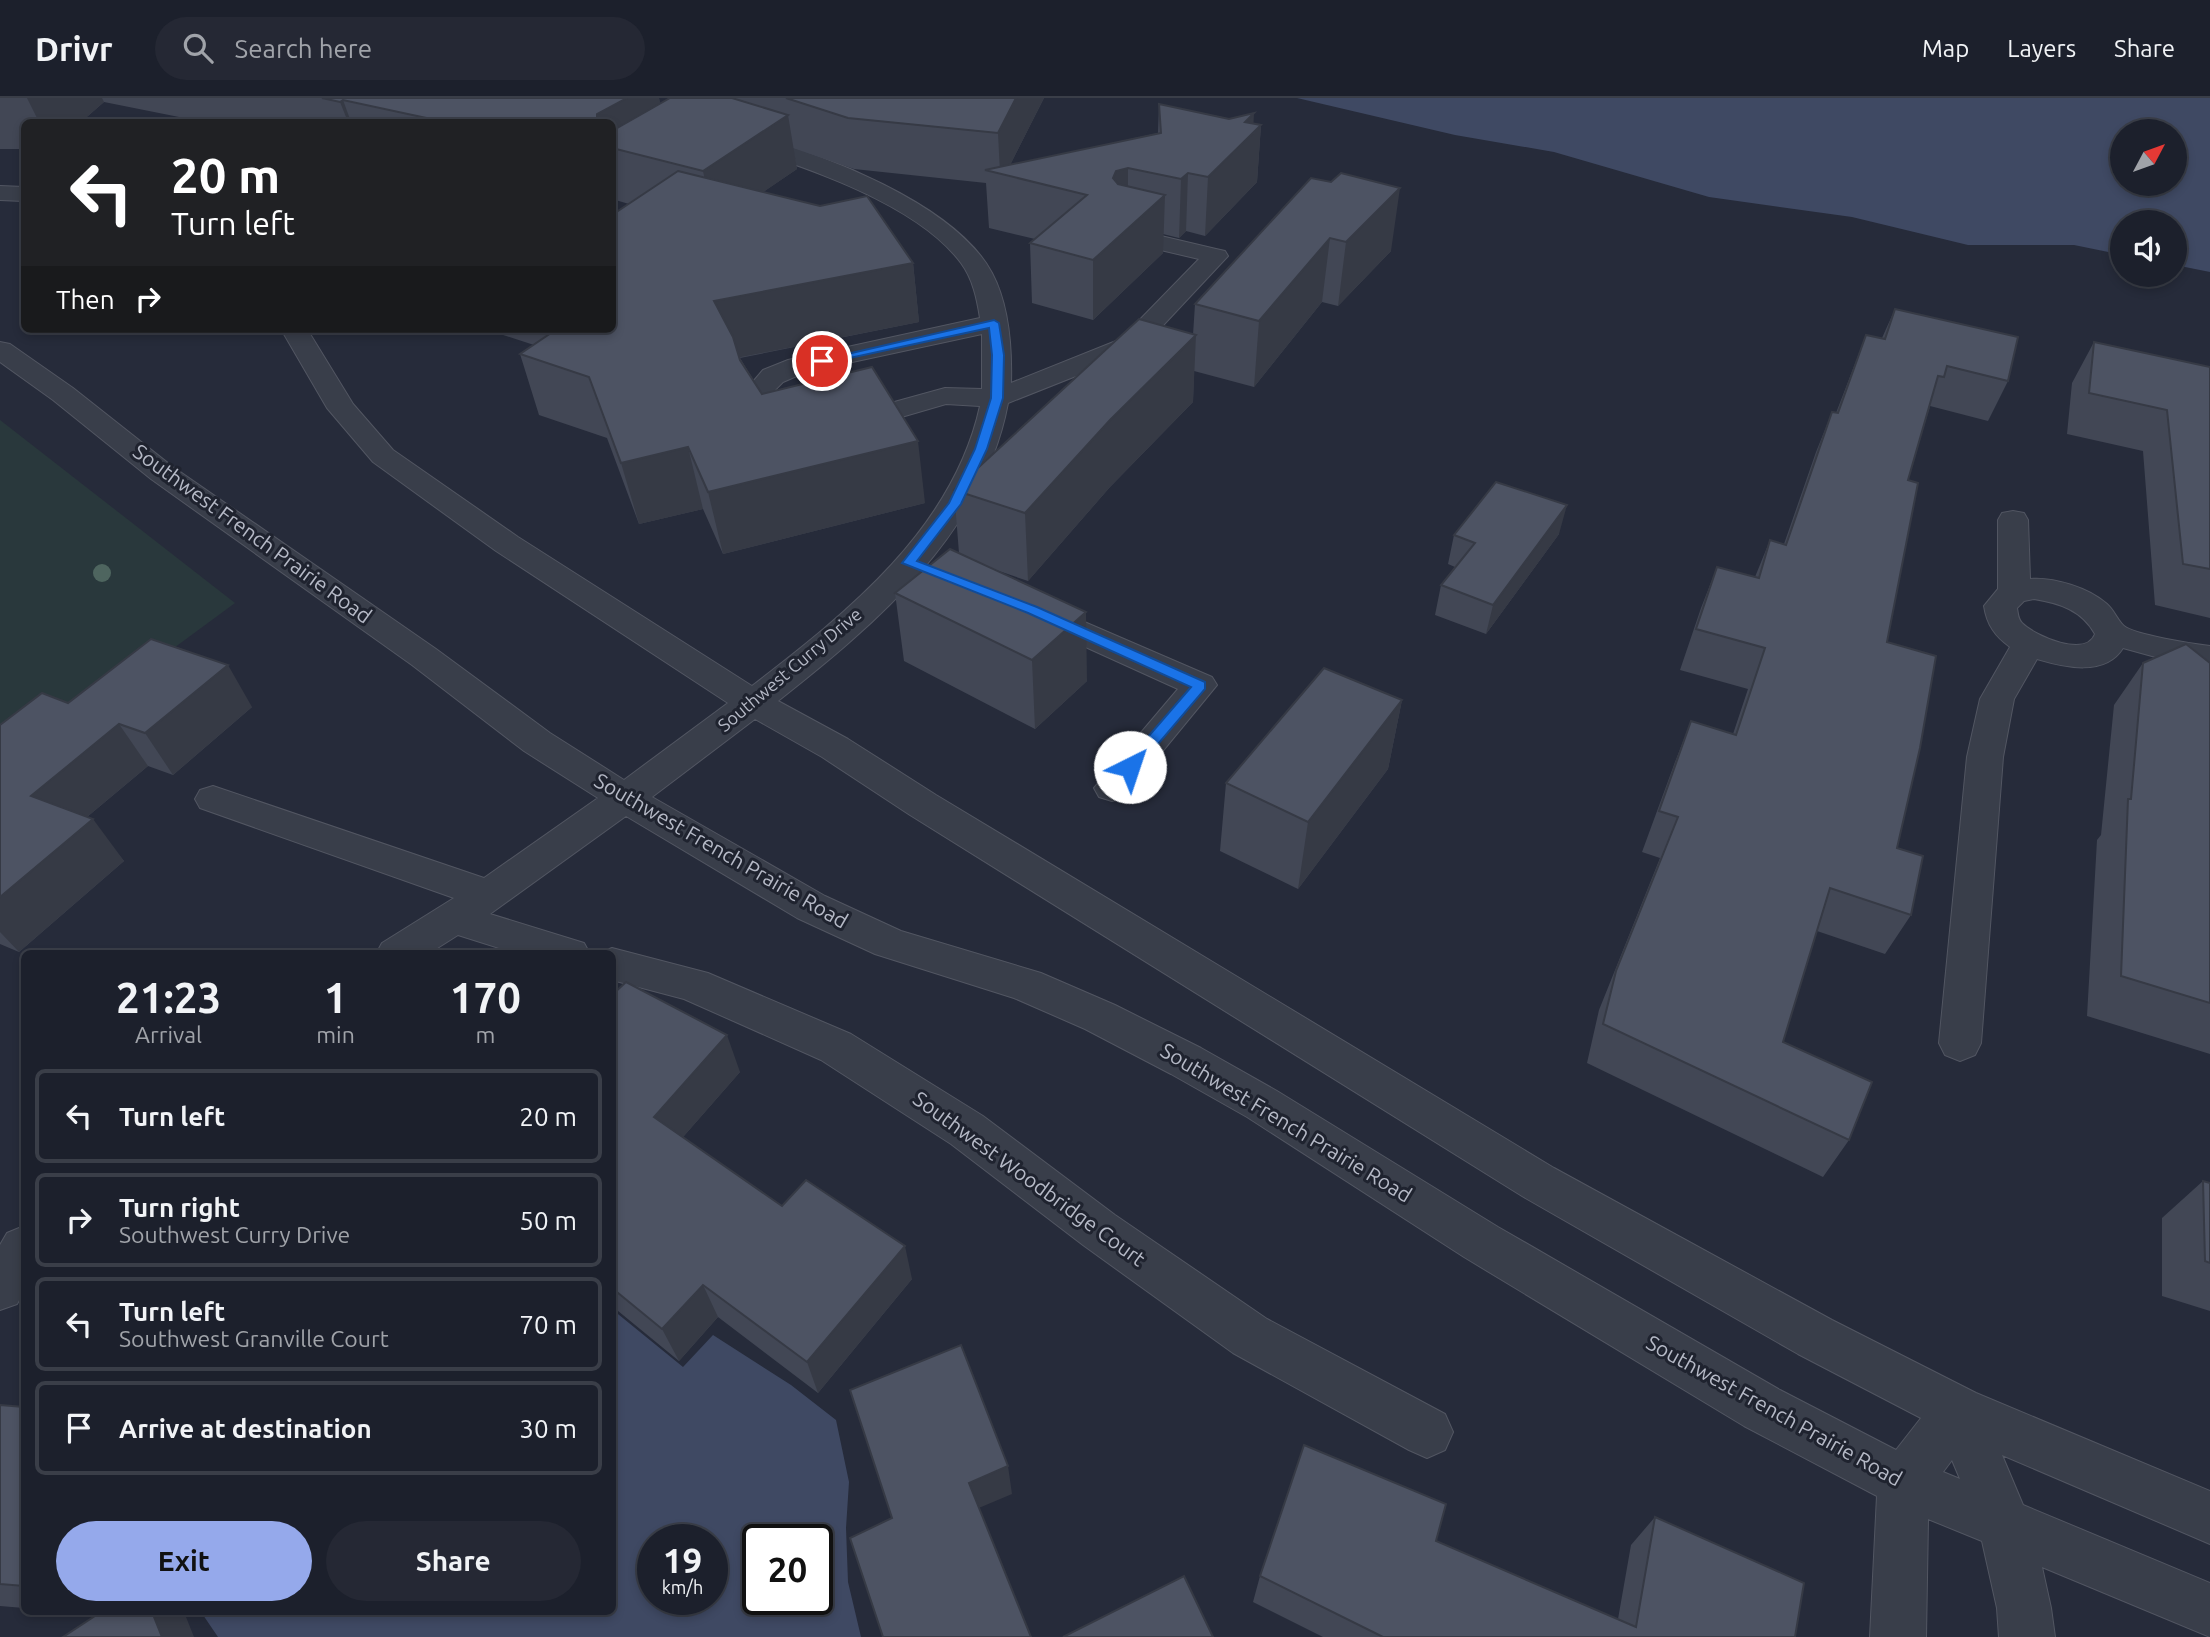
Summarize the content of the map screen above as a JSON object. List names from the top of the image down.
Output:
{
  "streets": {
    "street": ["Southwest French Prairie Road", "Southwest Curry Drive", "Southwest Woodbridge Court"]
  },
  "crossings": [
    ["Southwest French Prairie Road", "Southwest Curry Drive"]
  ],
  "north": "top right",
  "page": {
    "header": "Drivr",
    "search": "Search here",
    "nav": ["Map", "Layers", "Share"],
    "turn": ["20 m", "Turn left"],
    "then": "Then",
    "eta": [
      "21:23",
      "Arrival",
      "1",
      "min",
      "170",
      "m"
    ],
    "list": [
      {
        "name": "Turn left",
        "value": "20 m"
      },
      {
        "name": "Turn right",
        "note": "Southwest Curry Drive",
        "value": "50 m"
      },
      {
        "name": "Turn left",
        "note": "Southwest Granville Court",
        "value": "70 m"
      },
      {
        "name": "Arrive at destination",
        "value": "30 m"
      }
    ],
    "buttons": ["Exit", "Share"],
    "speed": "19 km/h",
    "limit": "20"
  }
}
